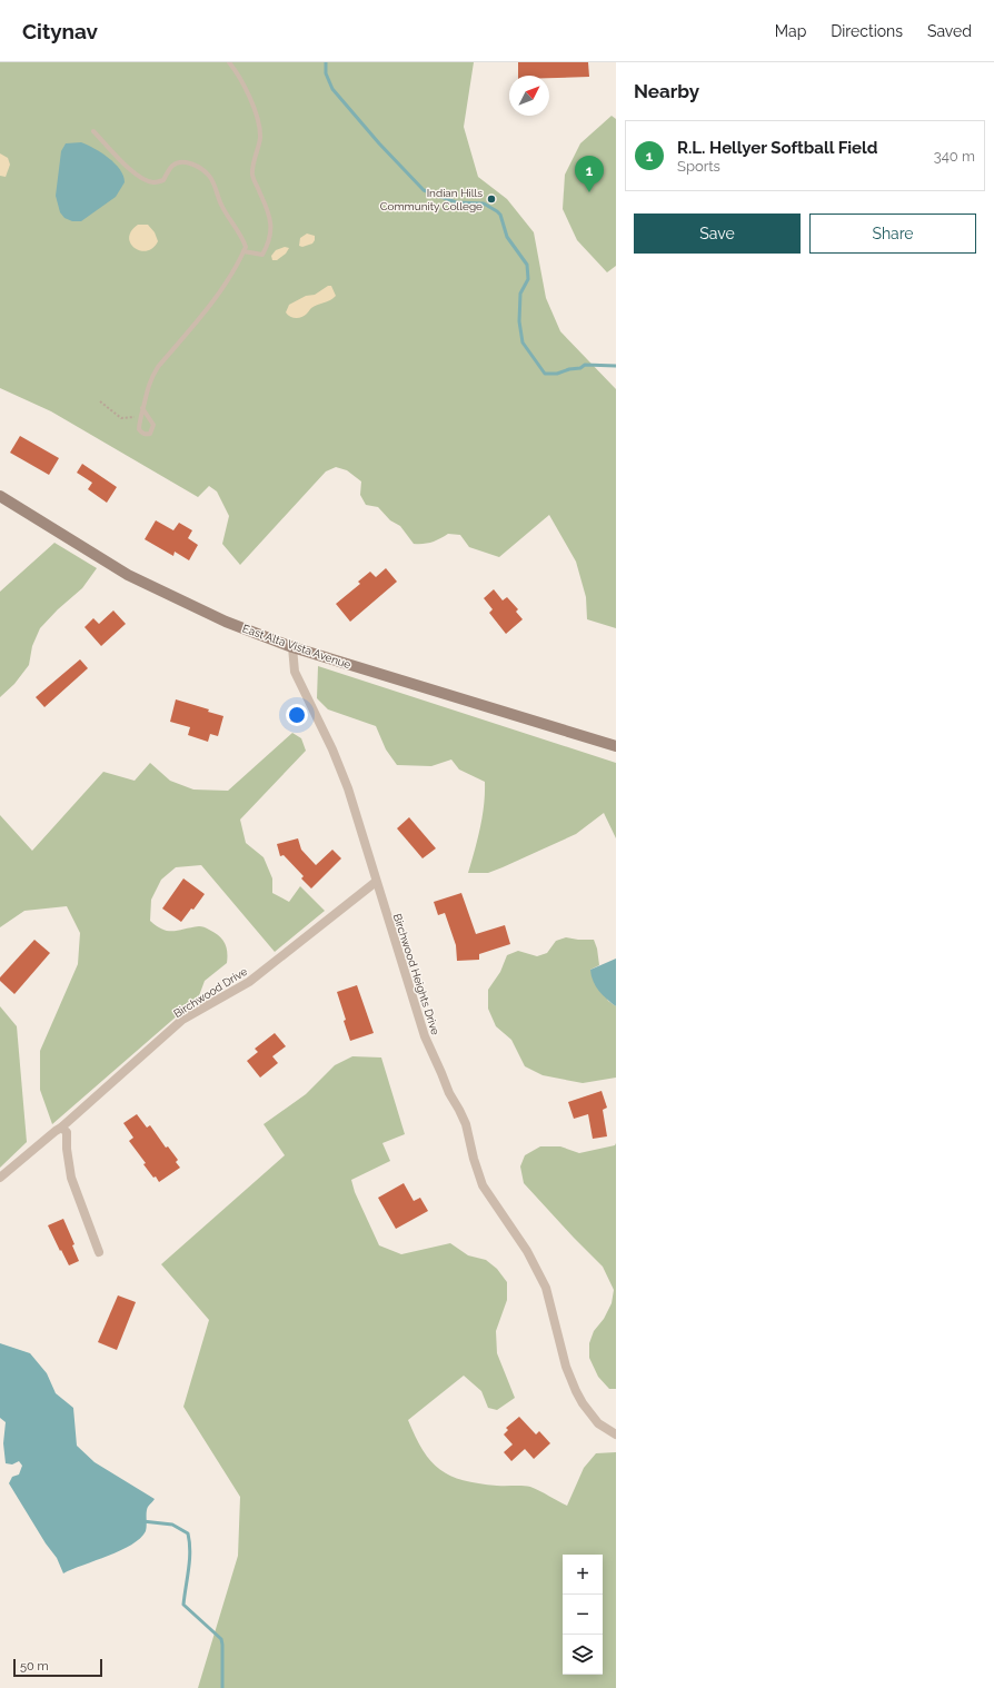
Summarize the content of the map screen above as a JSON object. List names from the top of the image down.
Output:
{
  "streets": {
    "main road": ["East Alta Vista Avenue"],
    "street": ["Birchwood Heights Drive", "Birchwood Drive"]
  },
  "crossings": [
    ["East Alta Vista Avenue", "Birchwood Heights Drive"],
    ["Birchwood Heights Drive", "Birchwood Drive"]
  ],
  "places": ["Indian Hills Community College"],
  "scale_bar": "50 m",
  "north": "top right",
  "page": {
    "header": "Citynav",
    "nav": ["Map", "Directions", "Saved"],
    "heading": "Nearby",
    "list": [
      {
        "mark": "1",
        "name": "R.L. Hellyer Softball Field",
        "note": "Sports",
        "value": "340 m"
      }
    ],
    "pins": "1",
    "buttons": ["Save", "Share"],
    "map_buttons": ["+", "−"],
    "scale": "50 m"
  }
}
